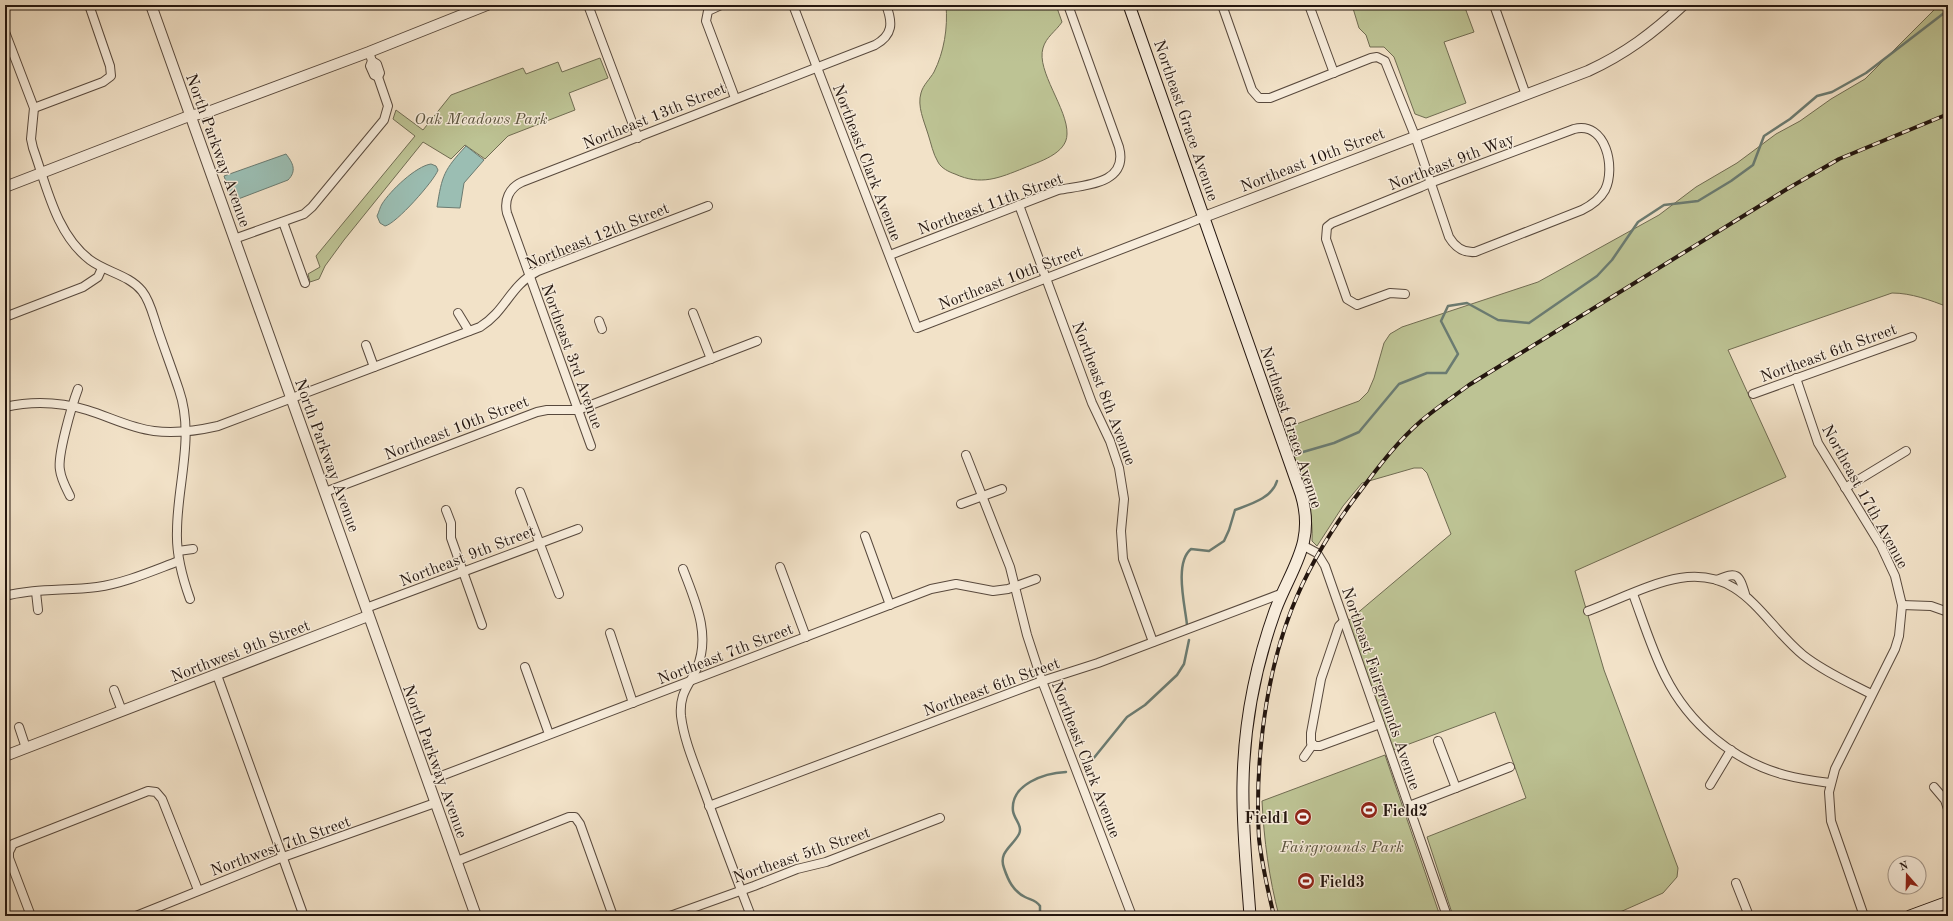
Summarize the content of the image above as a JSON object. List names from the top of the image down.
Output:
{
  "streets": {
    "main road": ["Northeast Grace Avenue"],
    "street": [
      "Northeast 13th Street",
      "North Parkway Avenue",
      "Northeast 10th Street",
      "Northeast 9th Way",
      "Northeast Clark Avenue",
      "Northeast 11th Street",
      "Northeast 12th Street",
      "Northeast 6th Street",
      "Northeast 3rd Avenue",
      "Northeast 8th Avenue",
      "Northeast 17th Avenue",
      "Northeast 9th Street",
      "Northwest 9th Street",
      "Northeast 7th Street",
      "Northeast Fairgrounds Avenue",
      "Northwest 7th Street",
      "Northeast 5th Street"
    ]
  },
  "crossings": [
    ["Northeast 13th Street", "Northeast Clark Avenue"],
    ["Northeast 13th Street", "Northeast 12th Street"],
    ["Northeast 13th Street", "Northeast 3rd Avenue"],
    ["Northeast Grace Avenue", "Northeast 10th Street"],
    ["Northeast Grace Avenue", "Northeast 6th Street"],
    ["Northeast Grace Avenue", "Northeast Fairgrounds Avenue"],
    ["North Parkway Avenue", "Northeast 10th Street"],
    ["North Parkway Avenue", "Northeast 12th Street"],
    ["North Parkway Avenue", "Northeast 9th Street"],
    ["North Parkway Avenue", "Northwest 9th Street"],
    ["North Parkway Avenue", "Northeast 7th Street"],
    ["North Parkway Avenue", "Northwest 7th Street"],
    ["Northeast 10th Street", "Northeast Clark Avenue"],
    ["Northeast 10th Street", "Northeast 3rd Avenue"],
    ["Northeast 10th Street", "Northeast 8th Avenue"],
    ["Northeast Clark Avenue", "Northeast 11th Street"],
    ["Northeast Clark Avenue", "Northeast 6th Street"],
    ["Northeast Clark Avenue", "Northeast 7th Street"],
    ["Northeast 11th Street", "Northeast 8th Avenue"],
    ["Northeast 12th Street", "Northeast 3rd Avenue"],
    ["Northeast 6th Street", "Northeast 8th Avenue"],
    ["Northeast 6th Street", "Northeast 17th Avenue"],
    ["Northeast 9th Street", "Northwest 9th Street"]
  ],
  "parks": ["Oak Meadows Park", "Fairgrounds Park"],
  "places": {
    "sports": ["Field2", "Field1", "Field3"]
  },
  "north": "top"
}
